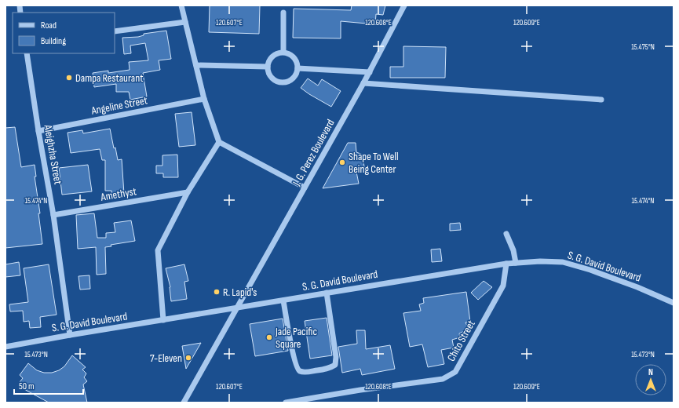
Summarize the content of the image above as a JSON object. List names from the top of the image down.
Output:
{
  "streets": {
    "street": [
      "Angeline Street",
      "J. G. Perez Boulevard",
      "Aleighzha Street",
      "Amethyst",
      "S. G. David Boulevard",
      "Chito Street"
    ]
  },
  "crossings": [
    ["Angeline Street", "Aleighzha Street"],
    ["J. G. Perez Boulevard", "S. G. David Boulevard"],
    ["Aleighzha Street", "Amethyst"],
    ["Aleighzha Street", "S. G. David Boulevard"],
    ["S. G. David Boulevard", "Chito Street"]
  ],
  "places": [
    "Dampa Restaurant",
    "Shape To Well Being Center",
    "R. Lapid's",
    "Jade Pacific Square",
    "7-Eleven"
  ],
  "legend": ["Road", "Building"],
  "scale_bar": "50 m",
  "north": "top",
  "coordinates": [
    "120.607°E",
    "120.608°E",
    "120.609°E",
    "15.475°N",
    "15.474°N",
    "15.473°N"
  ]
}
